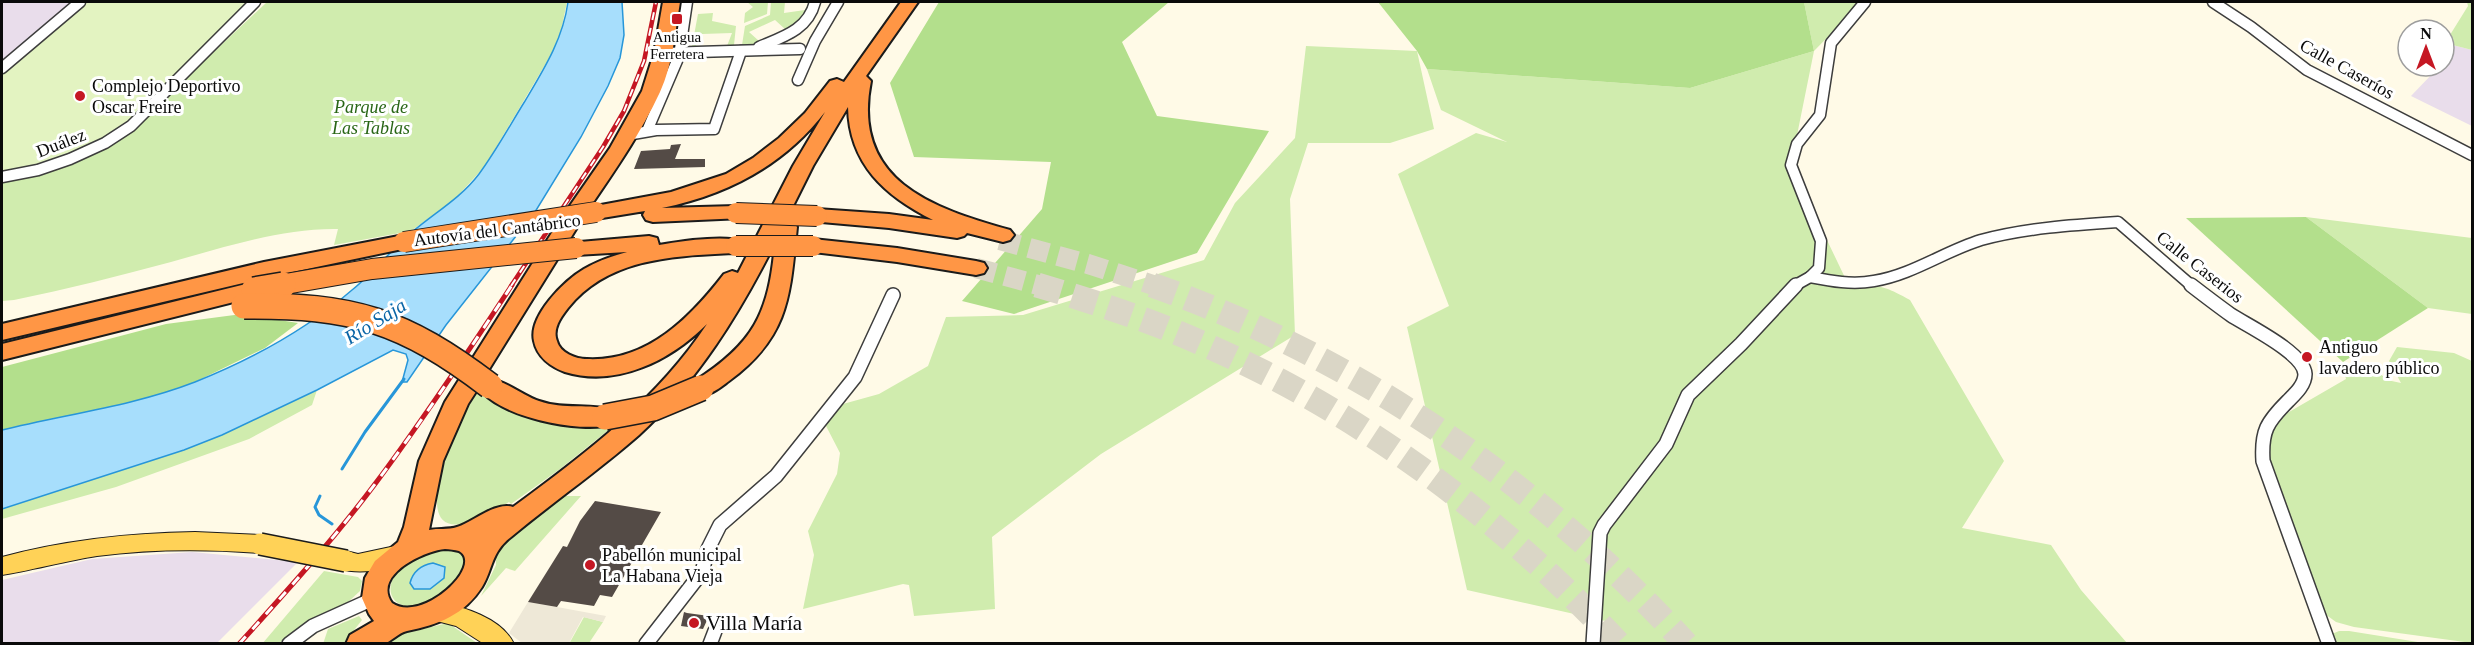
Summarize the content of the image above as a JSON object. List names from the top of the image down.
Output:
{
  "streets": {
    "highway": ["Autovía del Cantábrico"],
    "street": ["Calle Caseríos", "Duález", "Calle Caserios"]
  },
  "water": ["Río Saja"],
  "parks": ["Parque de Las Tablas"],
  "places": {
    "transit": ["Antigua Ferretera"],
    "other": [
      "Complejo Deportivo Oscar Freire",
      "Antiguo lavadero público",
      "Pabellón municipal La Habana Vieja",
      "Villa María"
    ]
  },
  "north": "top"
}
